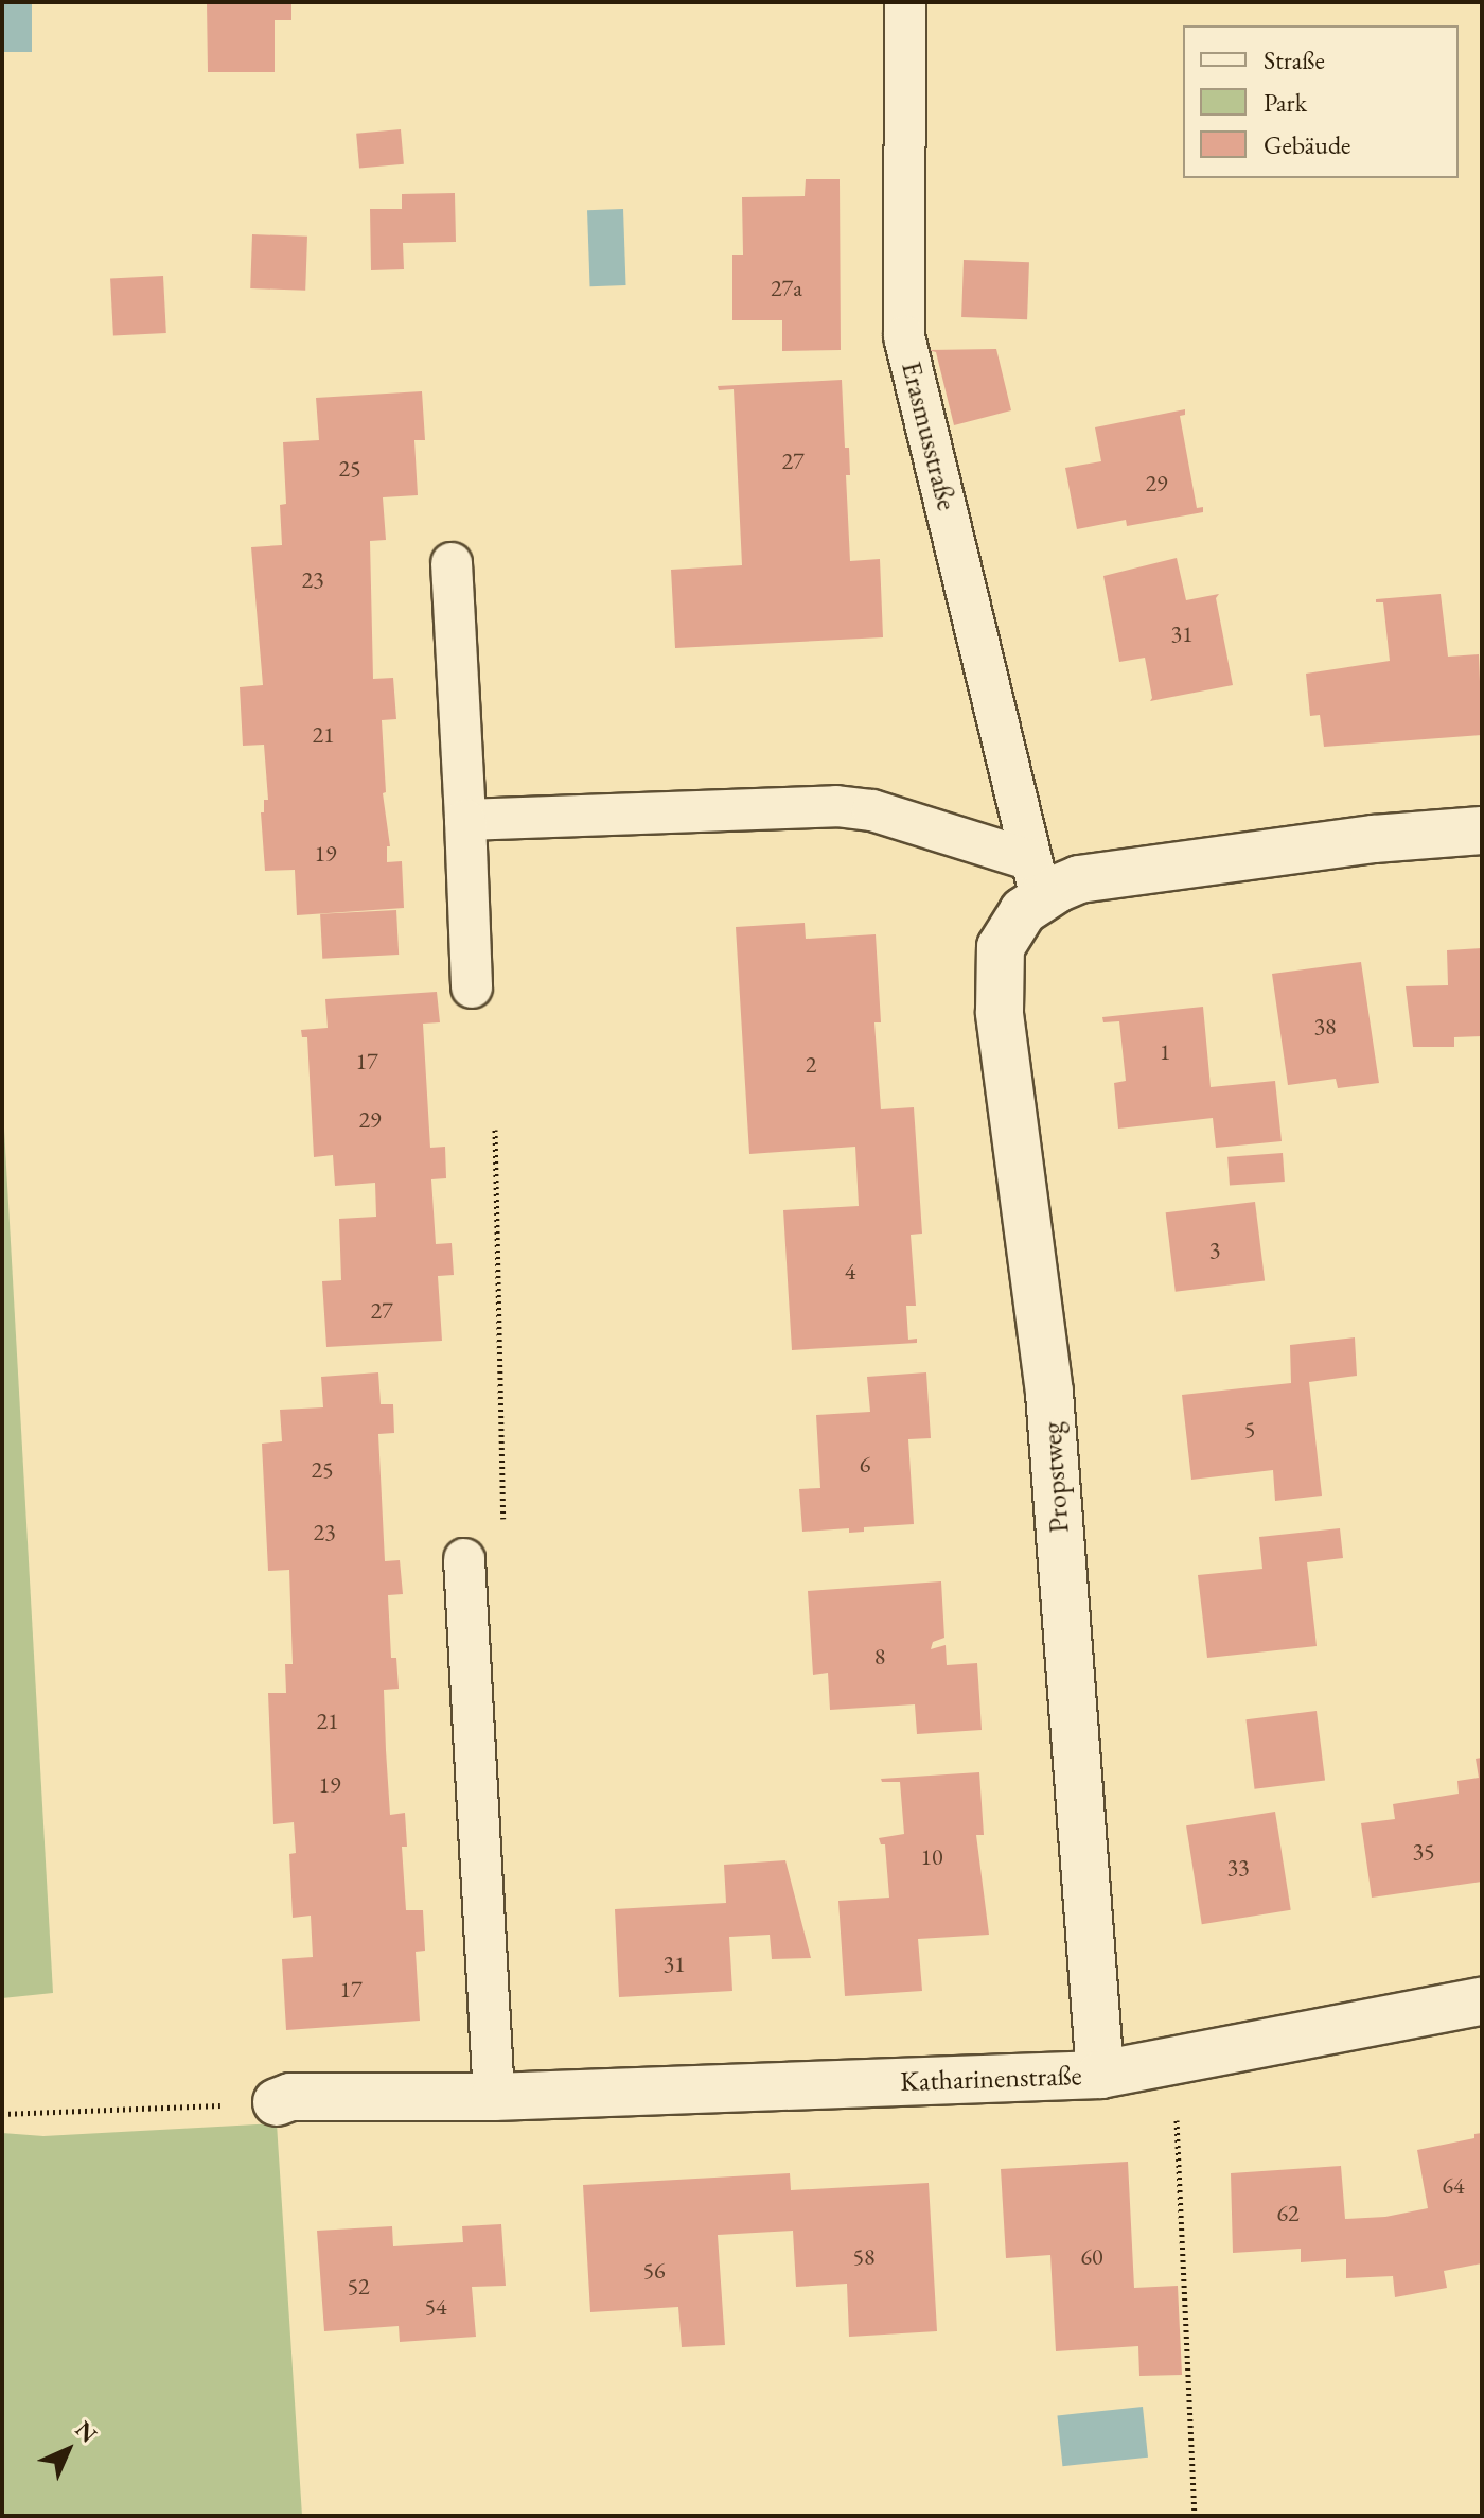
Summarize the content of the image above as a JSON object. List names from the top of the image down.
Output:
{
  "streets": {
    "street": ["Propstweg", "Katharinenstraße"],
    "lane": ["Erasmusstraße"]
  },
  "crossings": [
    ["Erasmusstraße", "Propstweg"],
    ["Propstweg", "Katharinenstraße"]
  ],
  "house_numbers": [
    "27a",
    "27",
    "25",
    "29",
    "23",
    "31",
    "21",
    "19",
    "38",
    "1",
    "17",
    "2",
    "29",
    "3",
    "4",
    "27",
    "5",
    "6",
    "25",
    "23",
    "8",
    "21",
    "19",
    "35",
    "10",
    "33",
    "31",
    "17",
    "64",
    "62",
    "58",
    "60",
    "56",
    "52",
    "54"
  ],
  "legend": ["Straße", "Park", "Gebäude"],
  "north": "top right"
}
